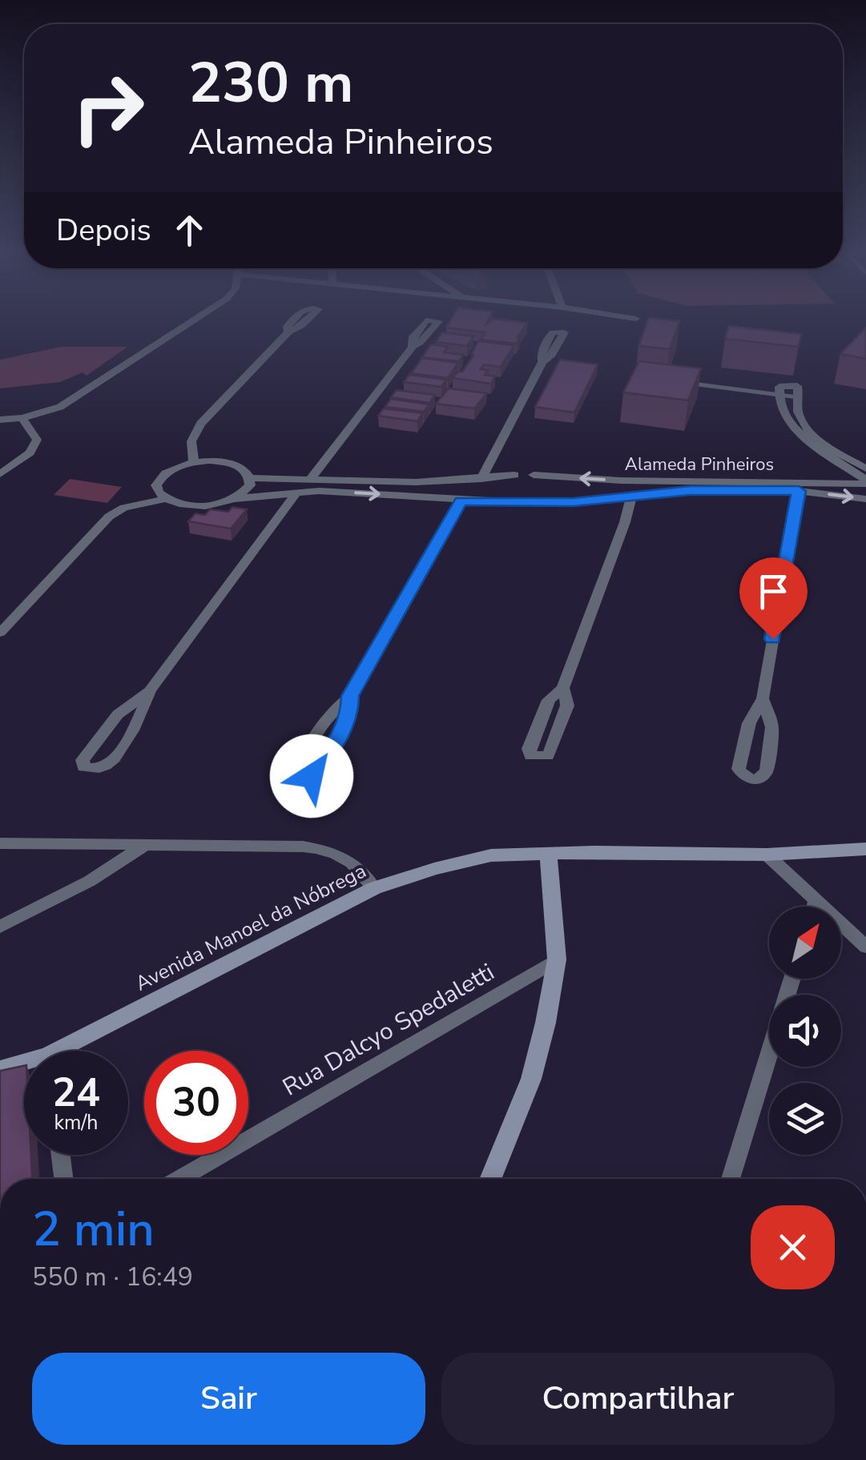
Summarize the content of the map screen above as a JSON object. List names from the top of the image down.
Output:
{
  "streets": {
    "main road": ["Avenida Manoel da Nóbrega"],
    "street": ["Alameda Pinheiros", "Rua Dalcyo Spedaletti"]
  },
  "north": "top right",
  "page": {
    "turn": ["230 m", "Alameda Pinheiros"],
    "then": "Depois",
    "speed": "24 km/h",
    "limit": "30",
    "heading": ["2 min", "550 m · 16:49"],
    "buttons": ["Sair", "Compartilhar"]
  }
}
